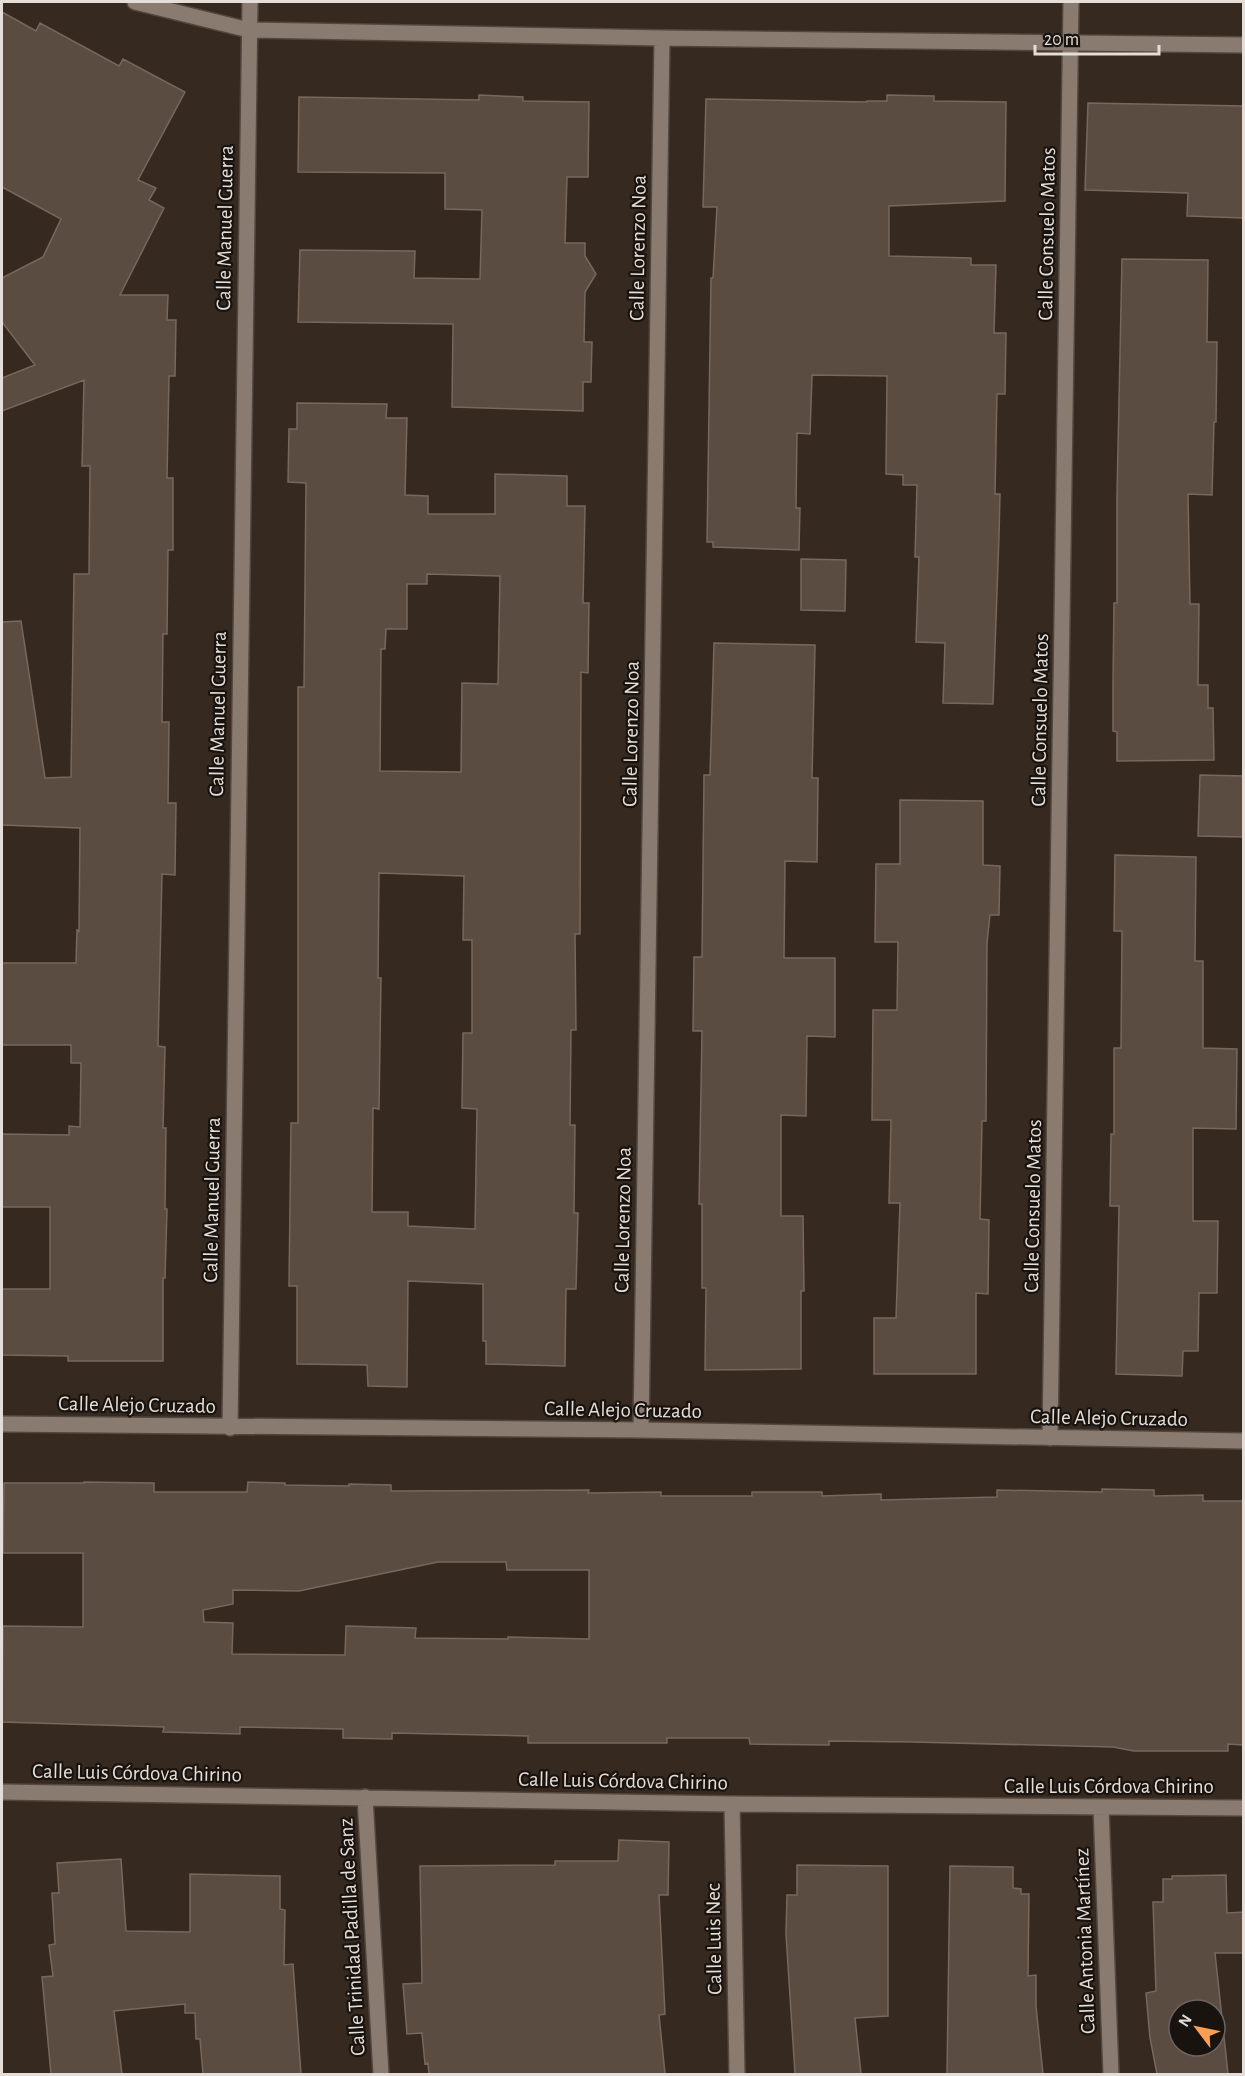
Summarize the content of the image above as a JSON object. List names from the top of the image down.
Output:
{
  "streets": {
    "street": [
      "Calle Manuel Guerra",
      "Calle Consuelo Matos",
      "Calle Lorenzo Noa",
      "Calle Alejo Cruzado",
      "Calle Luis Córdova Chirino",
      "Calle Trinidad Padilla de Sanz",
      "Calle Luis Nec",
      "Calle Antonia Martínez"
    ]
  },
  "crossings": [
    ["Calle Manuel Guerra", "Calle Alejo Cruzado"],
    ["Calle Consuelo Matos", "Calle Alejo Cruzado"],
    ["Calle Lorenzo Noa", "Calle Alejo Cruzado"],
    ["Calle Luis Córdova Chirino", "Calle Trinidad Padilla de Sanz"],
    ["Calle Luis Córdova Chirino", "Calle Luis Nec"],
    ["Calle Luis Córdova Chirino", "Calle Antonia Martínez"]
  ],
  "scale_bar": "20 m",
  "north": "top left"
}
